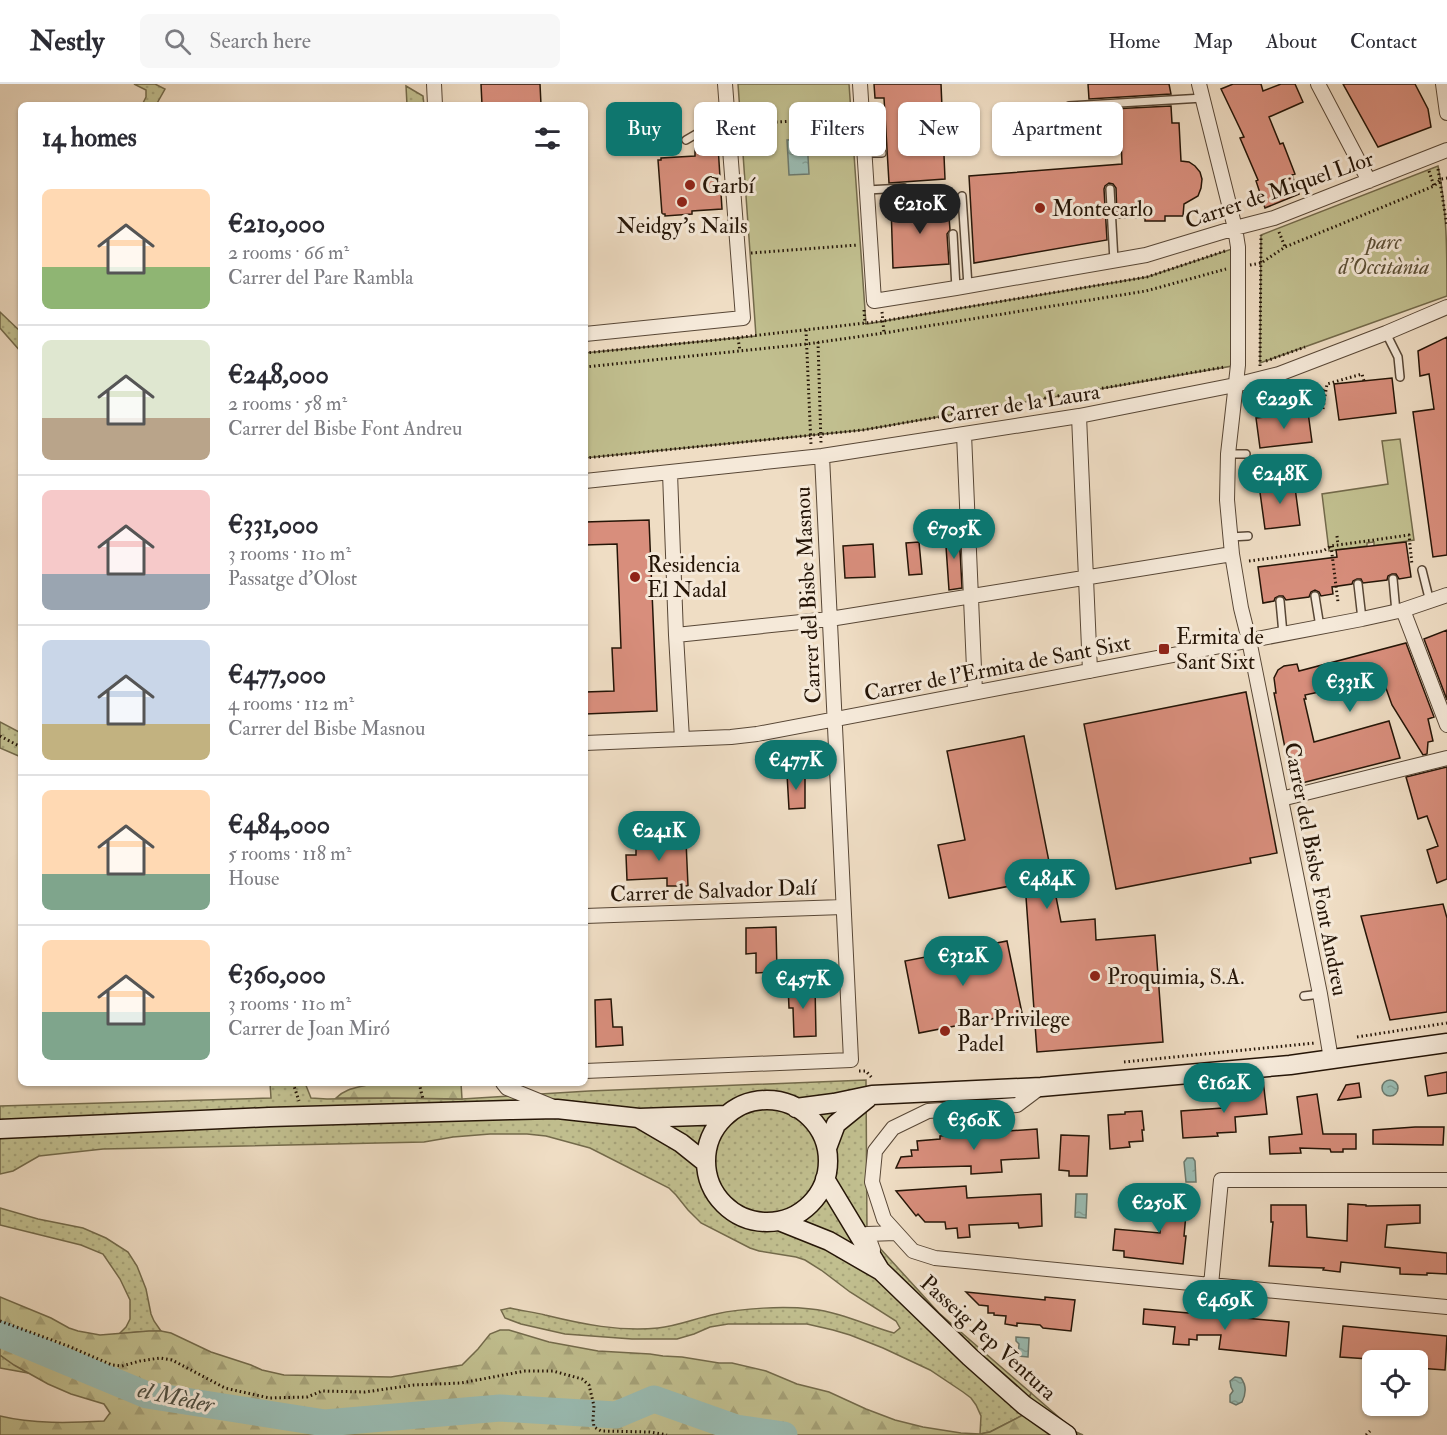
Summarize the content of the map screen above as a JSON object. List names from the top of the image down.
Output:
{
  "streets": {
    "street": [
      "Carrer de Miquel Llor",
      "Carrer de la Laura",
      "Carrer del Bisbe Masnou",
      "Carrer de l'Ermita de Sant Sixt",
      "Carrer del Bisbe Font Andreu",
      "Carrer de Salvador Dalí",
      "Passeig Pep Ventura"
    ]
  },
  "crossings": [
    ["Carrer de Miquel Llor", "Carrer del Bisbe Font Andreu"],
    ["Carrer de la Laura", "Carrer del Bisbe Masnou"],
    ["Carrer de la Laura", "Carrer del Bisbe Font Andreu"],
    ["Carrer del Bisbe Masnou", "Carrer de l'Ermita de Sant Sixt"],
    ["Carrer del Bisbe Masnou", "Carrer de Salvador Dalí"],
    ["Carrer de l'Ermita de Sant Sixt", "Carrer del Bisbe Font Andreu"]
  ],
  "water": ["el Mèder"],
  "parks": ["parc d'Occitània"],
  "places": {
    "other": [
      "Garbí",
      "Neidgy's Nails",
      "Montecarlo",
      "Residencia El Nadal",
      "Proquimia, S.A.",
      "Bar Privilege Padel"
    ],
    "transit": ["Ermita de Sant Sixt"]
  },
  "page": {
    "header": "Nestly",
    "search": "Search here",
    "nav": [
      "Home",
      "Map",
      "About",
      "Contact"
    ],
    "chip": [
      "Buy",
      "Rent",
      "Filters",
      "New",
      "Apartment"
    ],
    "heading": "14 homes",
    "list": [
      {
        "name": "€210,000",
        "note": "2 rooms · 66 m² · Carrer del Pare Rambla"
      },
      {
        "name": "€248,000",
        "note": "2 rooms · 58 m² · Carrer del Bisbe Font Andreu"
      },
      {
        "name": "€331,000",
        "note": "3 rooms · 110 m² · Passatge d'Olost"
      },
      {
        "name": "€477,000",
        "note": "4 rooms · 112 m² · Carrer del Bisbe Masnou"
      },
      {
        "name": "€484,000",
        "note": "5 rooms · 118 m² · House"
      },
      {
        "name": "€360,000",
        "note": "3 rooms · 110 m² · Carrer de Joan Miró"
      }
    ],
    "price": [
      "€210K",
      "€229K",
      "€248K",
      "€705K",
      "€331K",
      "€477K",
      "€241K",
      "€484K",
      "€312K",
      "€457K",
      "€162K",
      "€360K",
      "€250K",
      "€469K"
    ]
  }
}
